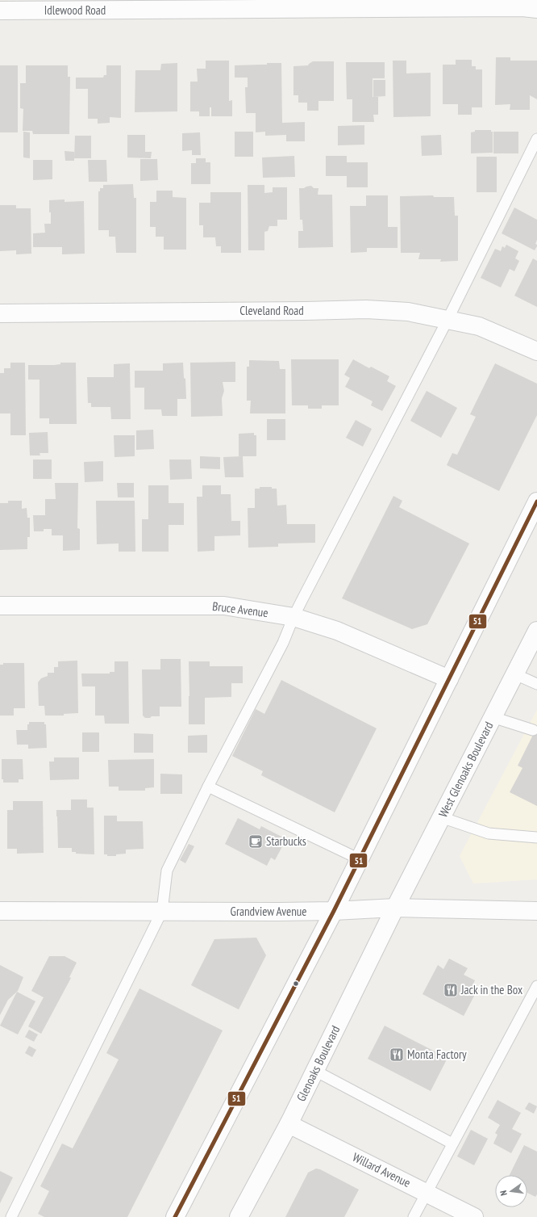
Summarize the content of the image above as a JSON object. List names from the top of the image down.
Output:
{
  "streets": {
    "street": [
      "Idlewood Road",
      "Cleveland Road",
      "Bruce Avenue",
      "West Glenoaks Boulevard",
      "Grandview Avenue",
      "Glenoaks Boulevard",
      "Willard Avenue"
    ]
  },
  "crossings": [
    ["West Glenoaks Boulevard", "Grandview Avenue"],
    ["West Glenoaks Boulevard", "Glenoaks Boulevard"],
    ["Grandview Avenue", "Glenoaks Boulevard"],
    ["Glenoaks Boulevard", "Willard Avenue"]
  ],
  "places": {
    "cafe": ["Starbucks"],
    "restaurant": ["Jack in the Box", "Monta Factory"]
  },
  "lines": ["transit line 51"],
  "north": "left"
}
